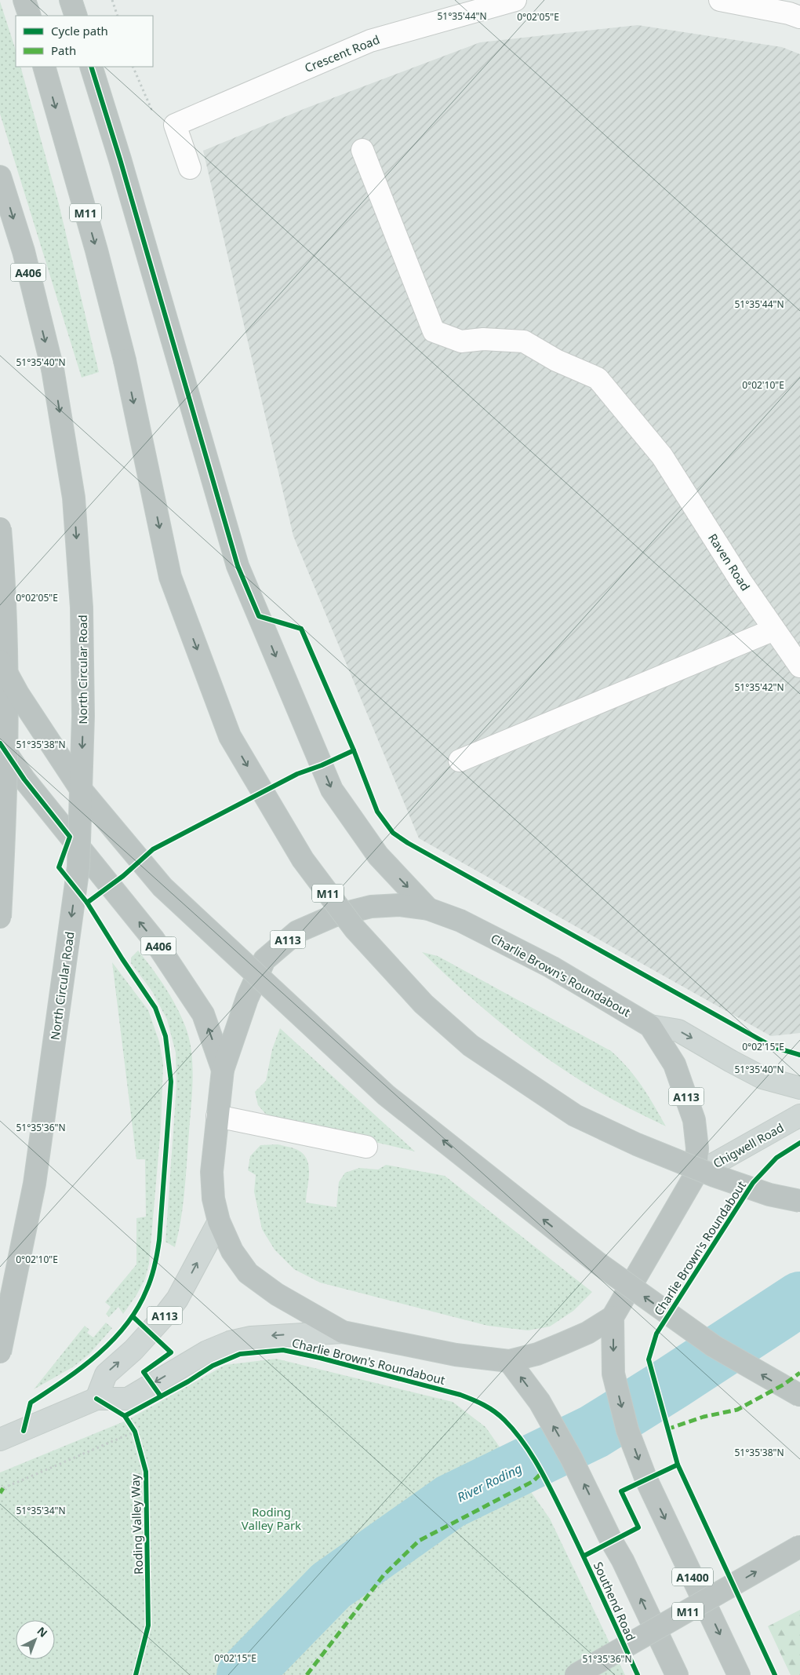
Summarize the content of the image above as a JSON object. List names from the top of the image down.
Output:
{
  "streets": {
    "highway": [
      "M11",
      "A406",
      "North Circular Road",
      "A113",
      "Charlie Brown's Roundabout",
      "A1400",
      "Southend Road"
    ],
    "main road": ["Chigwell Road"],
    "street": ["Crescent Road", "Raven Road"],
    "cycle path": ["Roding Valley Way"]
  },
  "crossings": [
    ["A406", "Charlie Brown's Roundabout"],
    ["A113", "Charlie Brown's Roundabout"],
    ["Charlie Brown's Roundabout", "Chigwell Road"],
    ["Charlie Brown's Roundabout", "A1400"],
    ["Charlie Brown's Roundabout", "Southend Road"]
  ],
  "water": ["River Roding"],
  "parks": ["Roding Valley Park"],
  "legend": ["Cycle path", "Path"],
  "north": "top right",
  "coordinates": [
    "51°35'44\"N",
    "0°02'05\"E",
    "51°35'40\"N",
    "0°02'10\"E",
    "51°35'42\"N",
    "51°35'38\"N",
    "0°02'15\"E",
    "51°35'36\"N",
    "51°35'34\"N"
  ]
}
